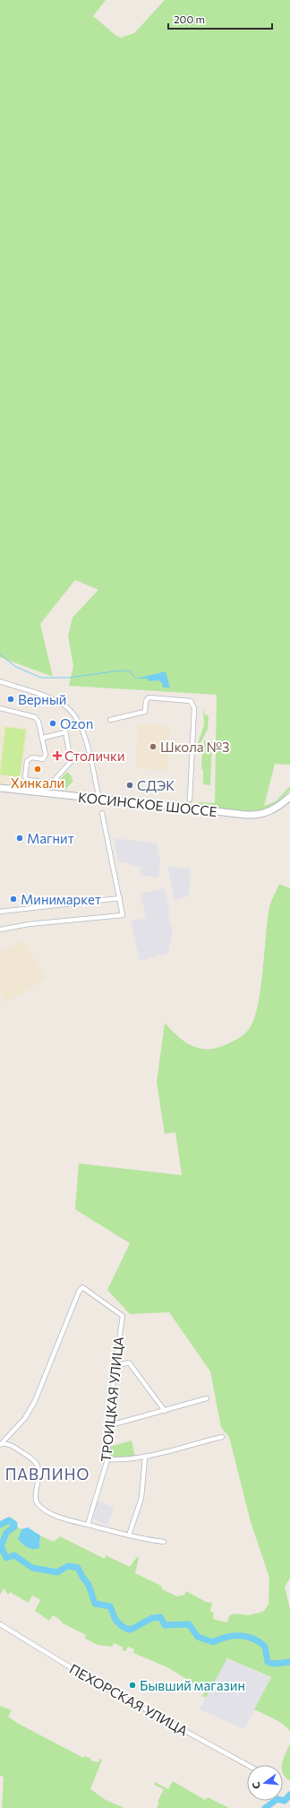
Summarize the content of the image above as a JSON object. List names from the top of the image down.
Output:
{
  "streets": {
    "main road": ["КОСИНСКОЕ ШОССЕ"],
    "street": ["ТРОИЦКАЯ УЛИЦА", "ПЕХОРСКАЯ УЛИЦА"]
  },
  "districts": ["ПАВЛИНО"],
  "places": {
    "other": [
      "Верный",
      "Ozon",
      "Школа №3",
      "Хинкали",
      "СДЭК",
      "Магнит",
      "Минимаркет",
      "Бывший магазин"
    ],
    "health": ["Столички"]
  },
  "scale_bar": "200 m",
  "north": "left"
}
